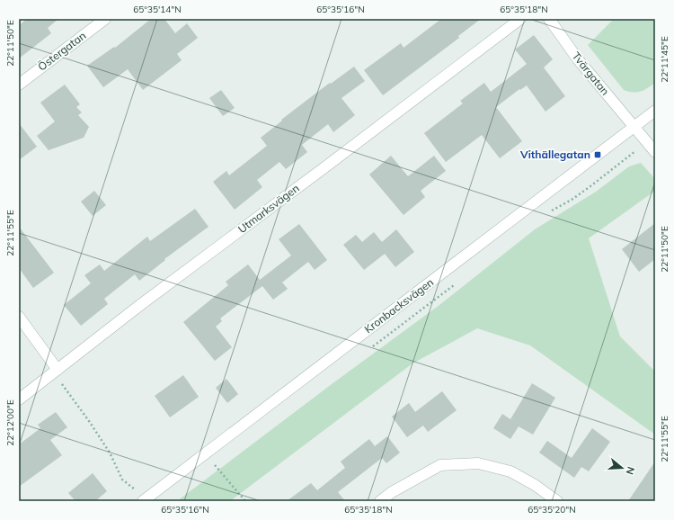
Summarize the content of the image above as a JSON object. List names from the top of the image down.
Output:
{
  "streets": {
    "street": [
      "Östergatan",
      "Tvärgatan",
      "Utmarksvägen",
      "Kronbacksvägen"
    ]
  },
  "crossings": [
    ["Tvärgatan", "Kronbacksvägen"]
  ],
  "places": {
    "transit": ["Vithällegatan"]
  },
  "north": "right",
  "coordinates": [
    "65°35'14\"N",
    "65°35'16\"N",
    "65°35'18\"N",
    "22°11'50\"E",
    "22°11'45\"E",
    "22°11'55\"E",
    "22°12'00\"E",
    "65°35'20\"N"
  ]
}
